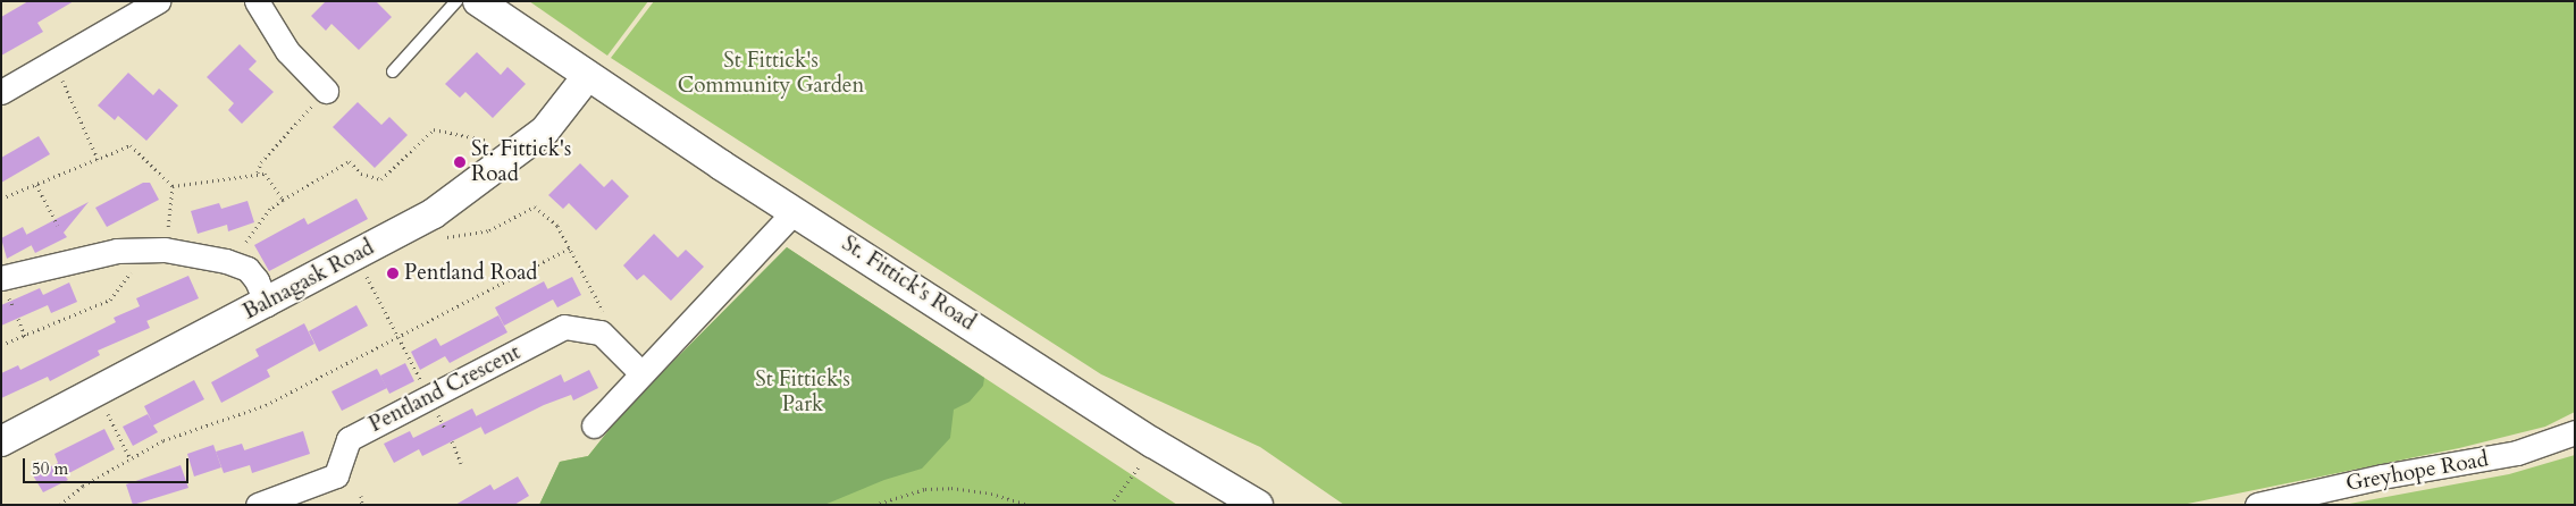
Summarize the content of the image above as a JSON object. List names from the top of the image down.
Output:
{
  "streets": {
    "street": [
      "Balnagask Road",
      "St. Fittick's Road",
      "Pentland Crescent",
      "Greyhope Road"
    ]
  },
  "crossings": [
    ["Balnagask Road", "St. Fittick's Road"]
  ],
  "parks": ["St Fittick's Community Garden", "St Fittick's Park"],
  "places": ["St. Fittick's Road", "Pentland Road"],
  "scale_bar": "50 m"
}
